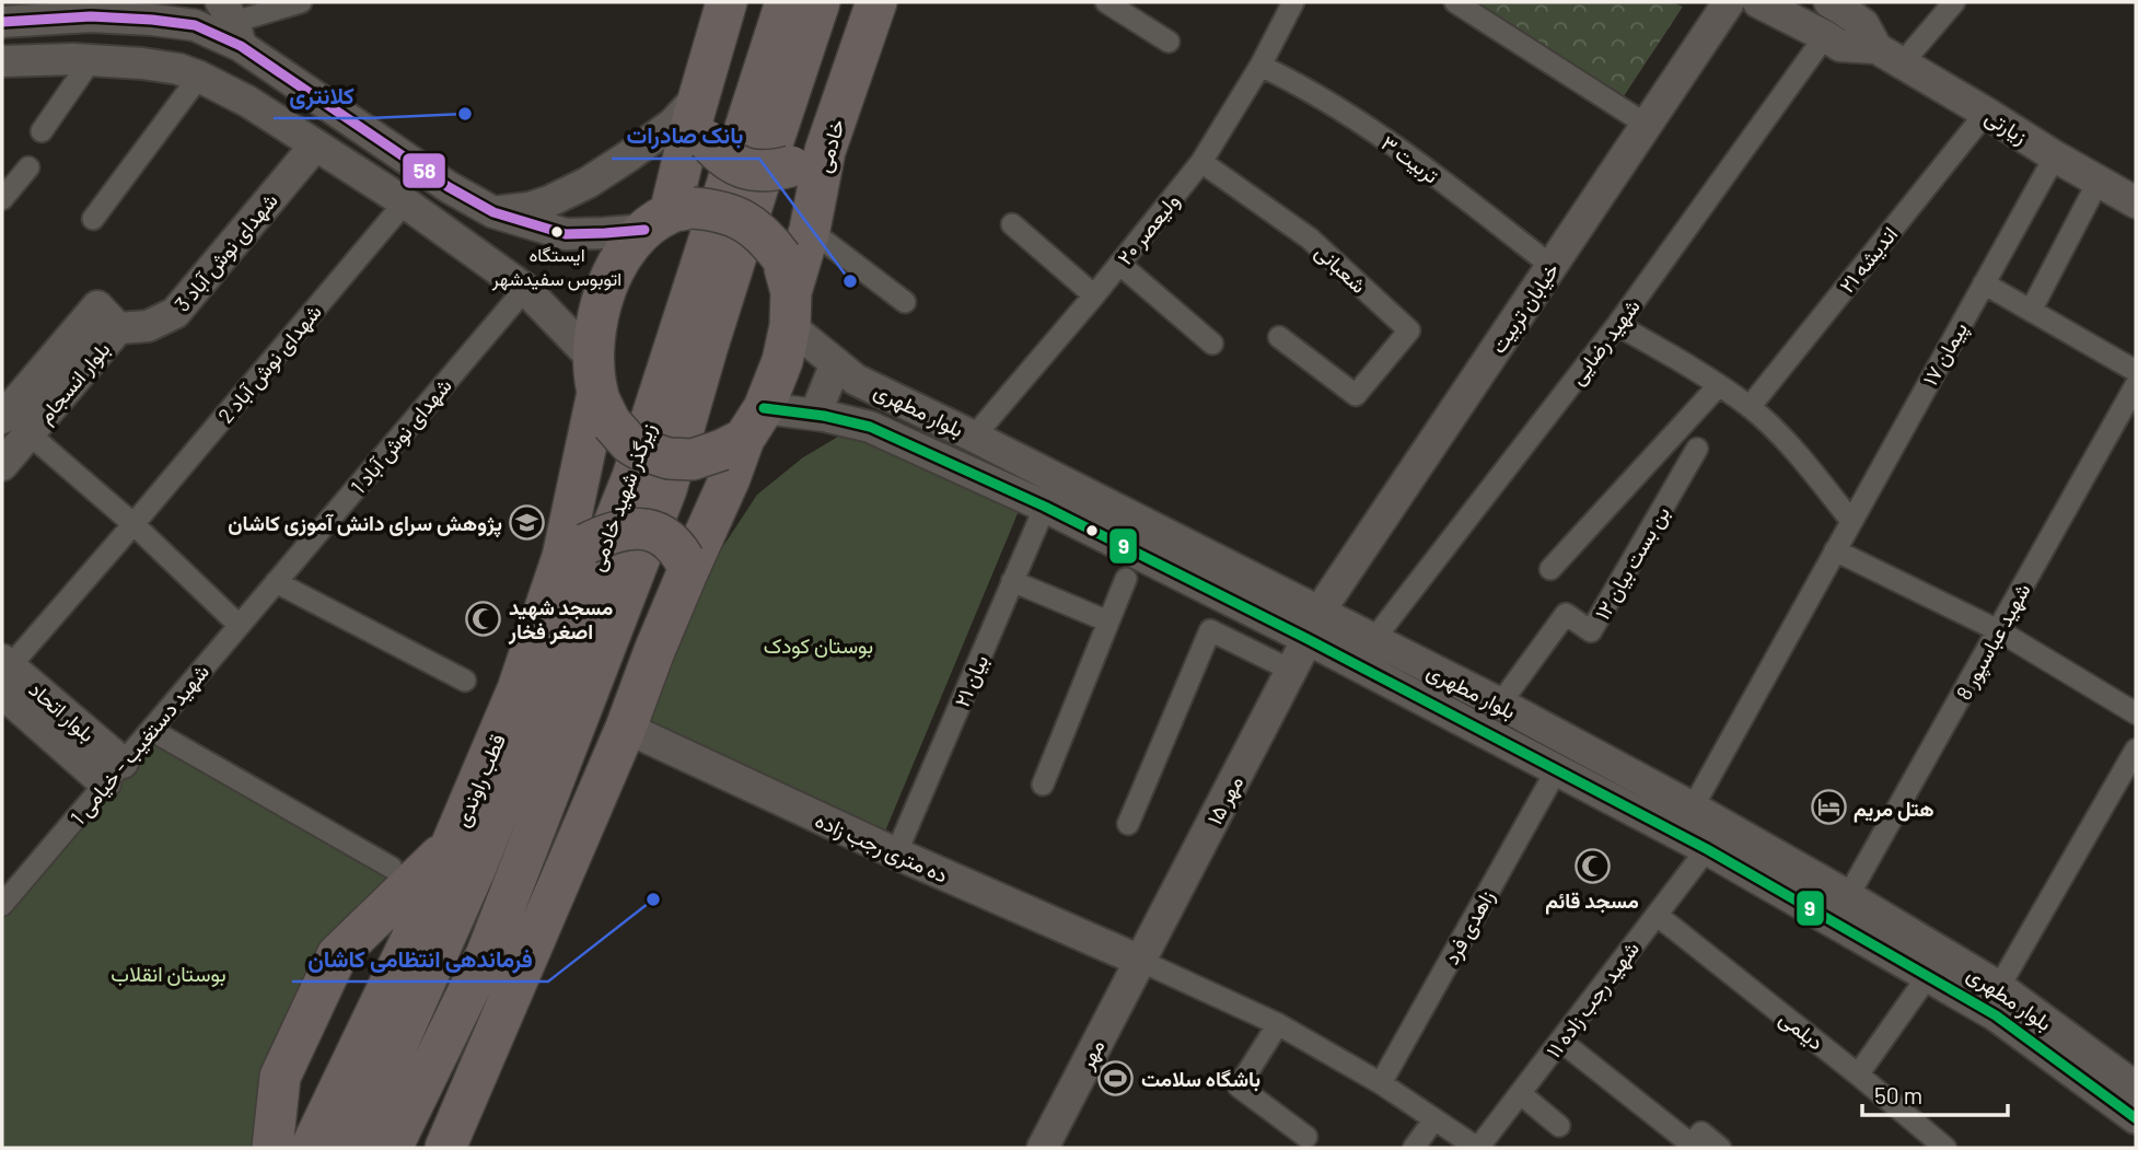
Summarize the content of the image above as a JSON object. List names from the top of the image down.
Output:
{
  "streets": {
    "highway": ["خادمی", "زیرگذر شهید خادمی", "قطب راوندی"],
    "main road": [
      "زیارتی",
      "شهدای نوش آباد 3",
      "خیابان تربیت",
      "بلوار انسجام",
      "بلوار مطهری",
      "بلوار اتحاد",
      "مهر ۱۵",
      "ده متری رجب زاده",
      "مهر"
    ],
    "street": [
      "تربیت ۳",
      "ولیعصر ۲۰",
      "اندیشه ۲۱",
      "شعبانی",
      "شهید رضایی",
      "پیمان ۱۷",
      "شهدای نوش آباد 2",
      "شهدای نوش آباد 1",
      "بن بست بیان ۱۲",
      "شهید عباسپور 8",
      "بیان ۲۱",
      "شهید دستغیب - خیامی 1",
      "زاهدی فرد",
      "شهید رجب زاده ۱۱",
      "دیلمی"
    ]
  },
  "crossings": [
    ["زیارتی", "اندیشه ۲۱"],
    ["زیارتی", "شهید رضایی"],
    ["زیارتی", "پیمان ۱۷"],
    ["خادمی", "بلوار مطهری"],
    ["خادمی", "زیرگذر شهید خادمی"],
    ["خادمی", "قطب راوندی"],
    ["تربیت ۳", "ولیعصر ۲۰"],
    ["تربیت ۳", "خیابان تربیت"],
    ["ولیعصر ۲۰", "شعبانی"],
    ["ولیعصر ۲۰", "بلوار مطهری"],
    ["شهدای نوش آباد 3", "بلوار انسجام"],
    ["خیابان تربیت", "بلوار مطهری"],
    ["خیابان تربیت", "مهر ۱۵"],
    ["شهید رضایی", "بلوار مطهری"],
    ["پیمان ۱۷", "بلوار مطهری"],
    ["شهدای نوش آباد 2", "بلوار اتحاد"],
    ["بلوار مطهری", "بن بست بیان ۱۲"],
    ["بلوار مطهری", "شهید عباسپور 8"],
    ["بلوار مطهری", "بیان ۲۱"],
    ["بلوار مطهری", "قطب راوندی"],
    ["بلوار مطهری", "مهر ۱۵"],
    ["بلوار مطهری", "زاهدی فرد"],
    ["بلوار مطهری", "شهید رجب زاده ۱۱"],
    ["شهدای نوش آباد 1", "شهید دستغیب - خیامی 1"],
    ["بیان ۲۱", "ده متری رجب زاده"],
    ["بلوار اتحاد", "شهید دستغیب - خیامی 1"],
    ["مهر ۱۵", "ده متری رجب زاده"],
    ["مهر ۱۵", "مهر"],
    ["ده متری رجب زاده", "مهر"],
    ["شهید رجب زاده ۱۱", "دیلمی"]
  ],
  "parks": ["بوستان کودک", "بوستان انقلاب"],
  "places": {
    "other": [
      "کلانتری",
      "ایستگاه اتوبوس سفیدشهر",
      "بانک صادرات",
      "فرماندهی انتظامی کاشان"
    ],
    "school or university": ["پژوهش سرای دانش آموزی کاشان"],
    "mosque": ["مسجد شهید اصغر فخار", "مسجد قائم"],
    "hotel": ["هتل مریم"],
    "sports": ["باشگاه سلامت"]
  },
  "lines": ["transit line 58", "transit line 9"],
  "scale_bar": "50 m"
}
